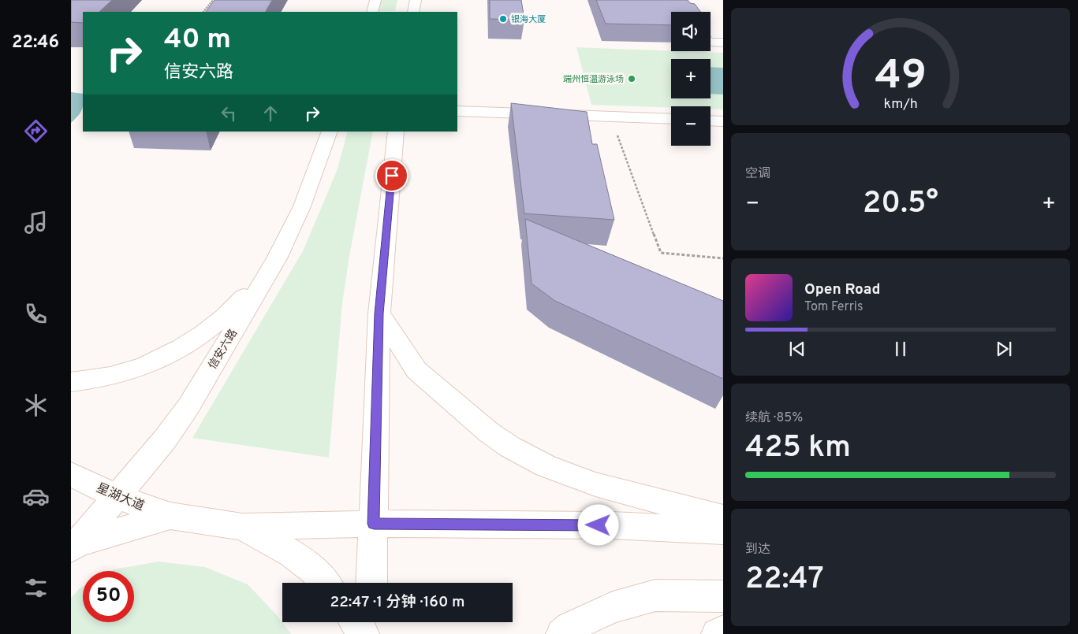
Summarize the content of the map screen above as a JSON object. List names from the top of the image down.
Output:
{
  "streets": {
    "main road": ["信安六路", "星湖大道"]
  },
  "crossings": [
    ["信安六路", "星湖大道"]
  ],
  "places": ["银海大厦", "端州恒温游泳场"],
  "page": {
    "tabs": "22:46",
    "map_buttons": ["+", "−"],
    "turn": ["40 m", "信安六路"],
    "tile": [
      "空调",
      ["续航 · 85%", "425 km"],
      ["到达", "22:47"]
    ],
    "heat": ["−", "20.5°", "+"],
    "song": ["Open Road", "Tom Ferris"],
    "limit": "50",
    "trip": "22:47 · 1 分钟 · 160 m",
    "gauge": ["49", "km/h"]
  }
}
